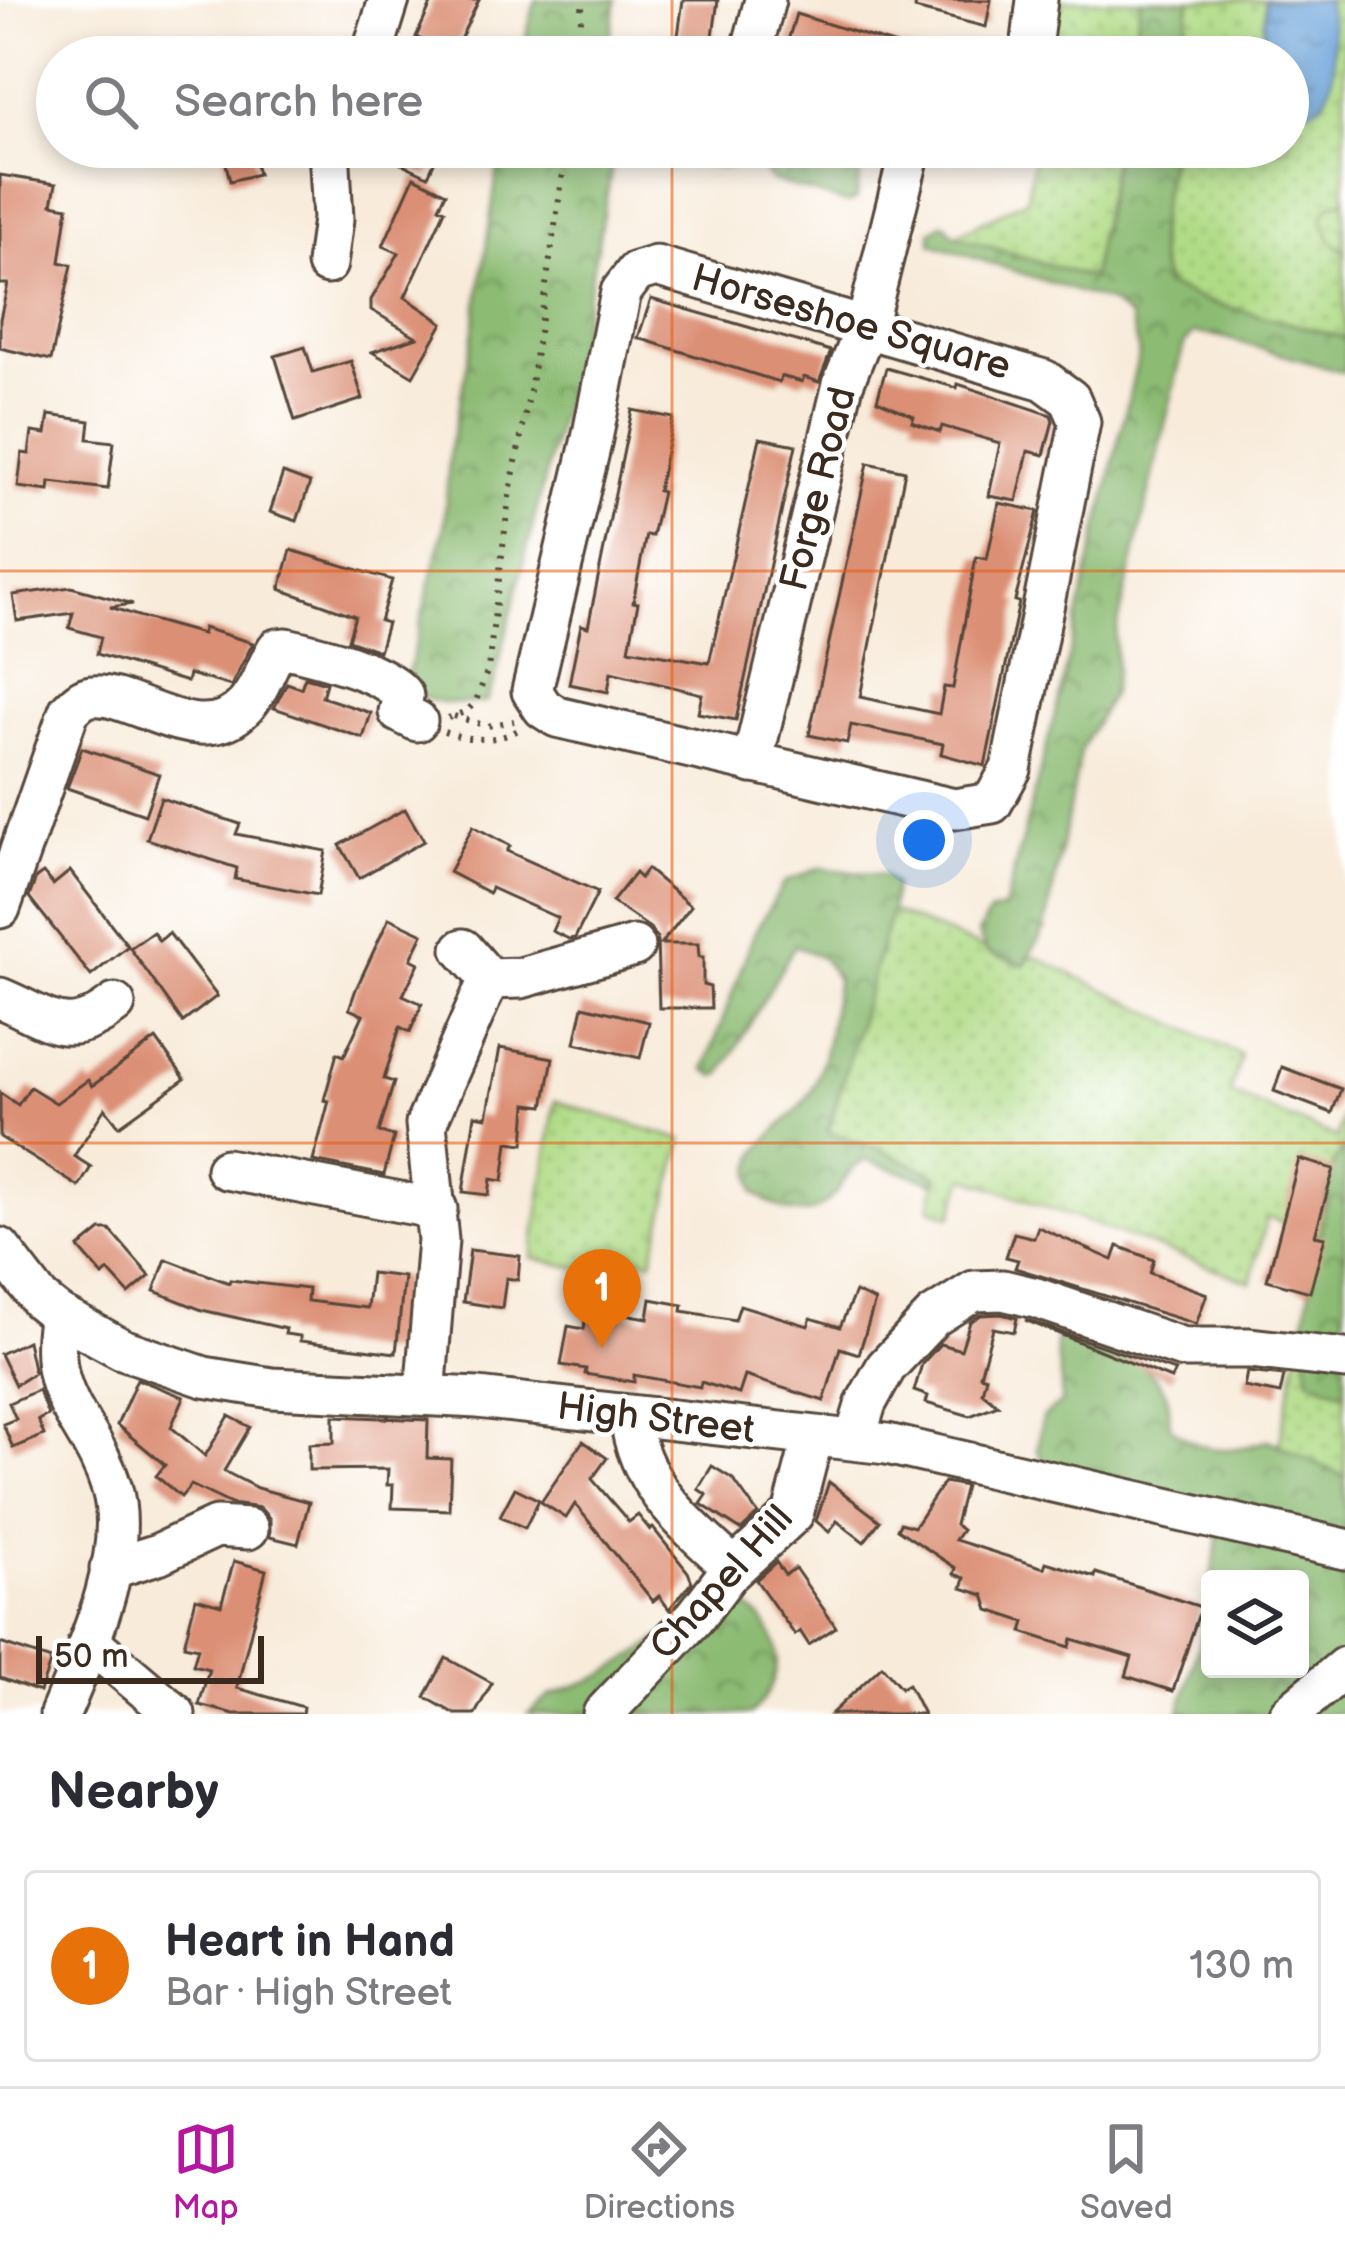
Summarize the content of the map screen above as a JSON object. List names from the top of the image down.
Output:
{
  "streets": {
    "street": [
      "Horseshoe Square",
      "Forge Road",
      "High Street",
      "Chapel Hill"
    ]
  },
  "crossings": [
    ["Horseshoe Square", "Forge Road"],
    ["High Street", "Chapel Hill"]
  ],
  "scale_bar": "50 m",
  "page": {
    "search": "Search here",
    "pins": "1",
    "scale": "50 m",
    "heading": "Nearby",
    "list": [
      {
        "mark": "1",
        "name": "Heart in Hand",
        "note": "Bar · High Street",
        "value": "130 m"
      }
    ],
    "nav": ["Map", "Directions", "Saved"]
  }
}
